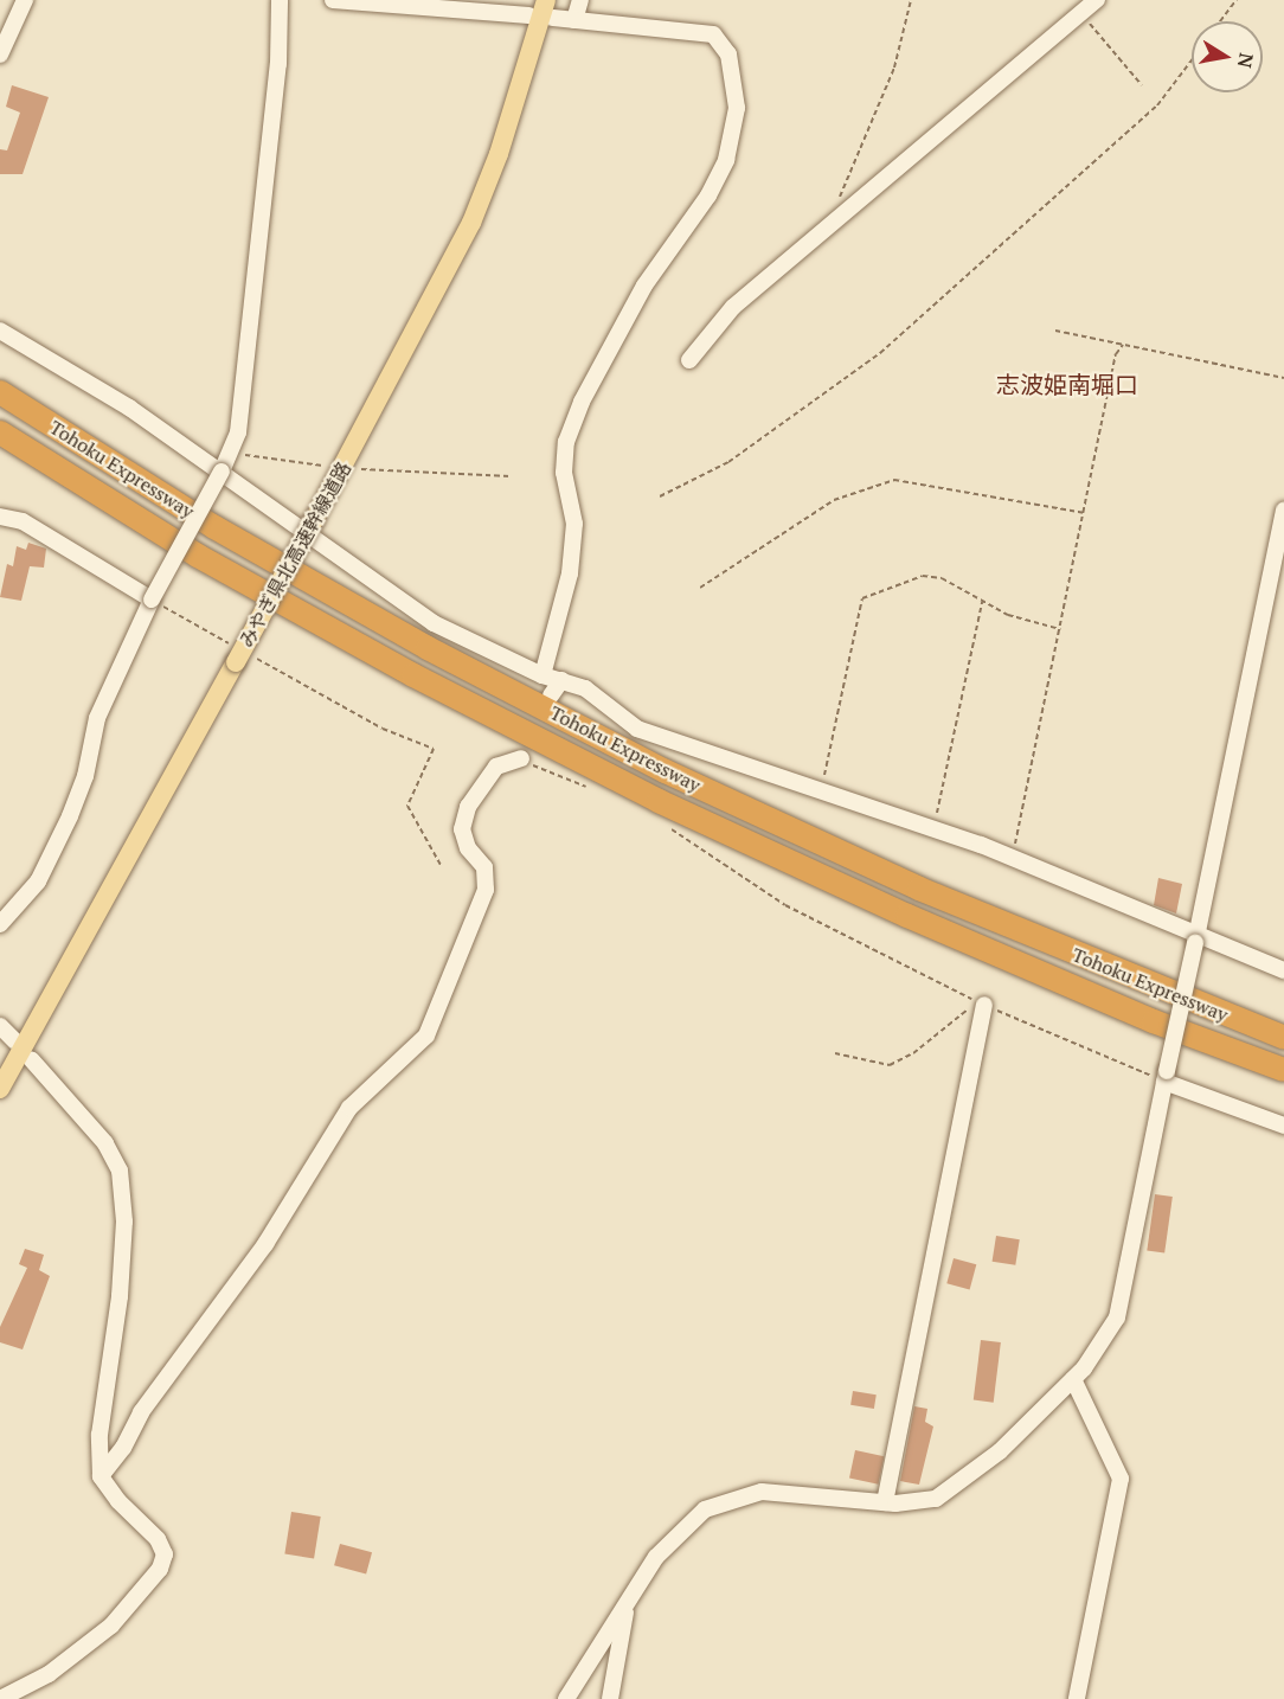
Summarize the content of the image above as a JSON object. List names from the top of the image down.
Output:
{
  "streets": {
    "highway": ["Tohoku Expressway"],
    "main road": ["みやぎ県北高速幹線道路"]
  },
  "districts": ["志波姫南堀口"],
  "north": "right"
}
